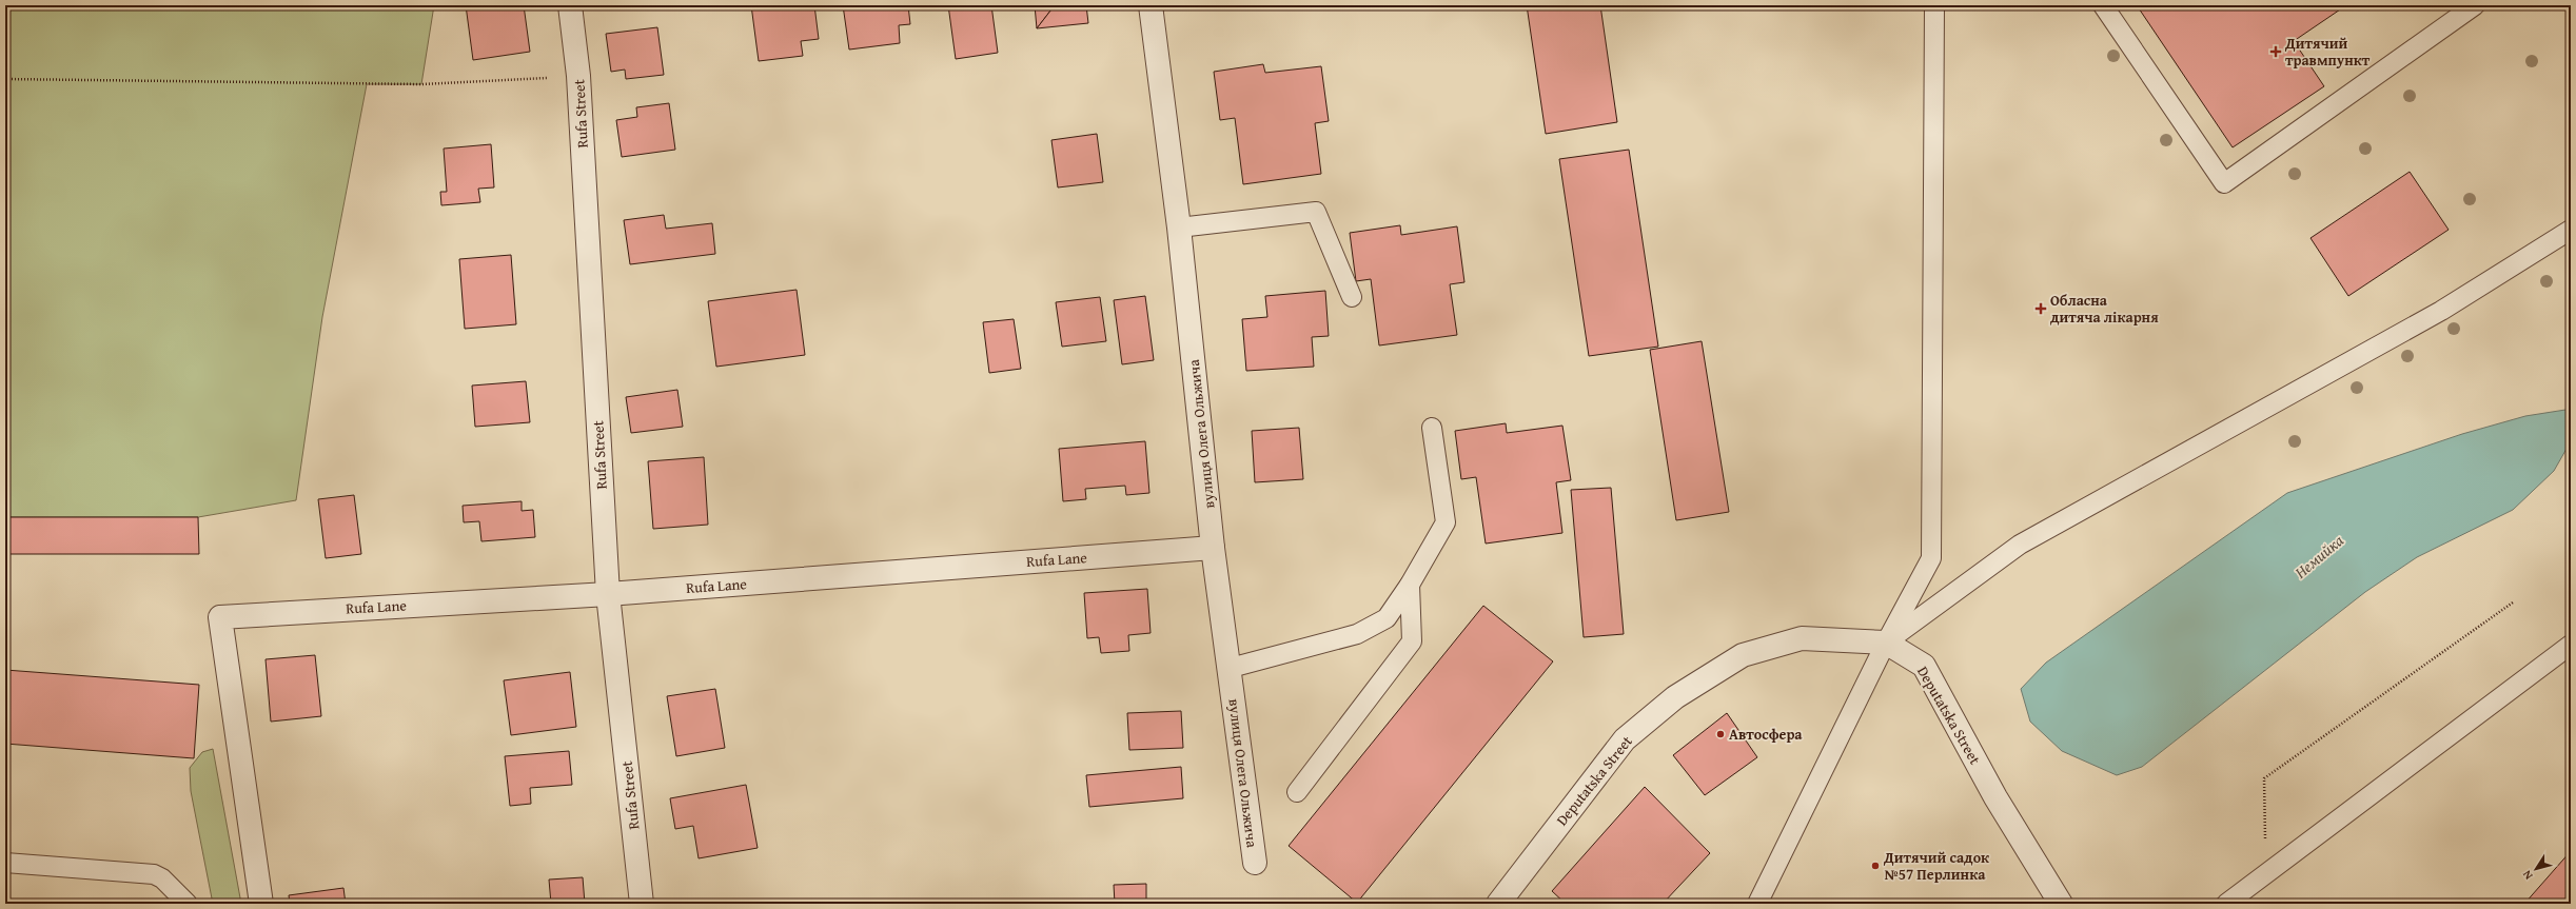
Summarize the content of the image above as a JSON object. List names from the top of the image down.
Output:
{
  "streets": {
    "street": [
      "Rufa Street",
      "вулиця Олега Ольжича",
      "Rufa Lane",
      "Deputatska Street"
    ]
  },
  "crossings": [
    ["Rufa Street", "Rufa Lane"],
    ["вулиця Олега Ольжича", "Rufa Lane"]
  ],
  "water": ["Немийка"],
  "places": {
    "health": ["Дитячий травмпункт", "Обласна дитяча лікарня"],
    "other": ["Автосфера", "Дитячий садок №57 Перлинка"]
  },
  "north": "bottom left"
}
